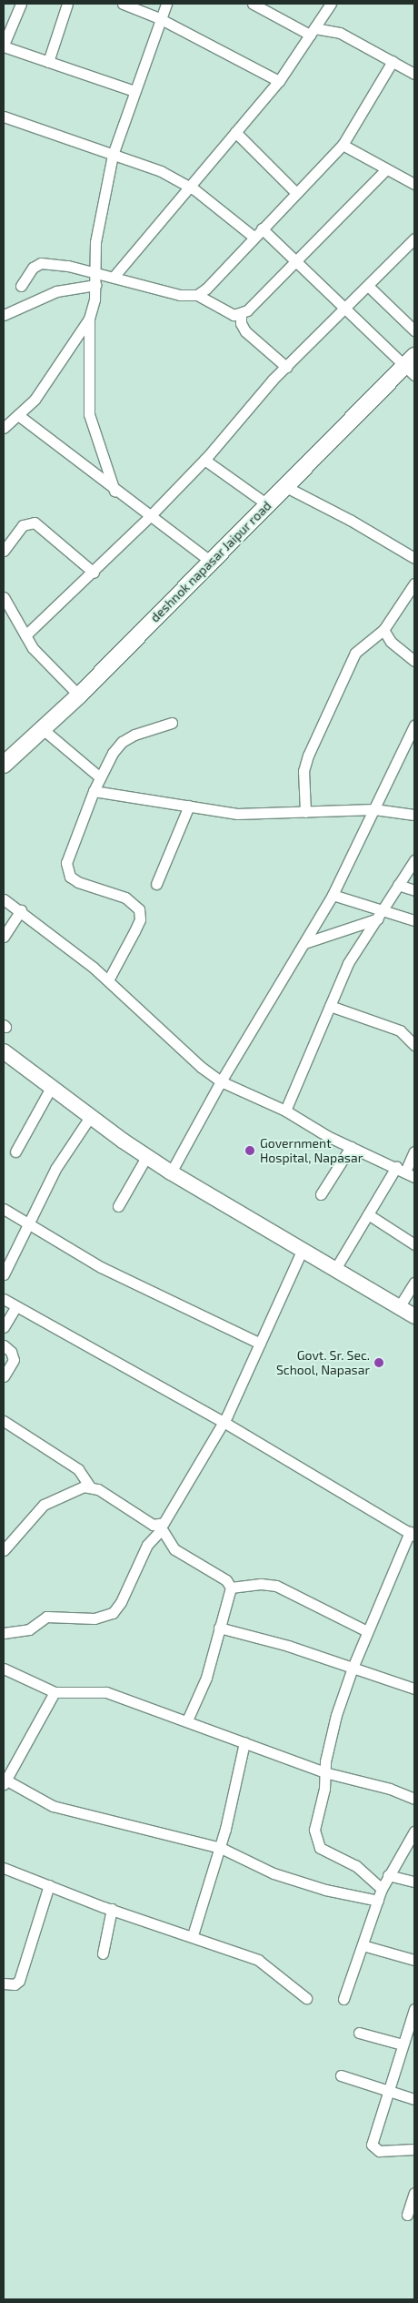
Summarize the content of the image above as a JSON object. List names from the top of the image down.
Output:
{
  "streets": {
    "main road": ["deshnok napasar Jaipur road"]
  },
  "places": ["Government Hospital, Napasar", "Govt. Sr. Sec. School, Napasar"]
}
